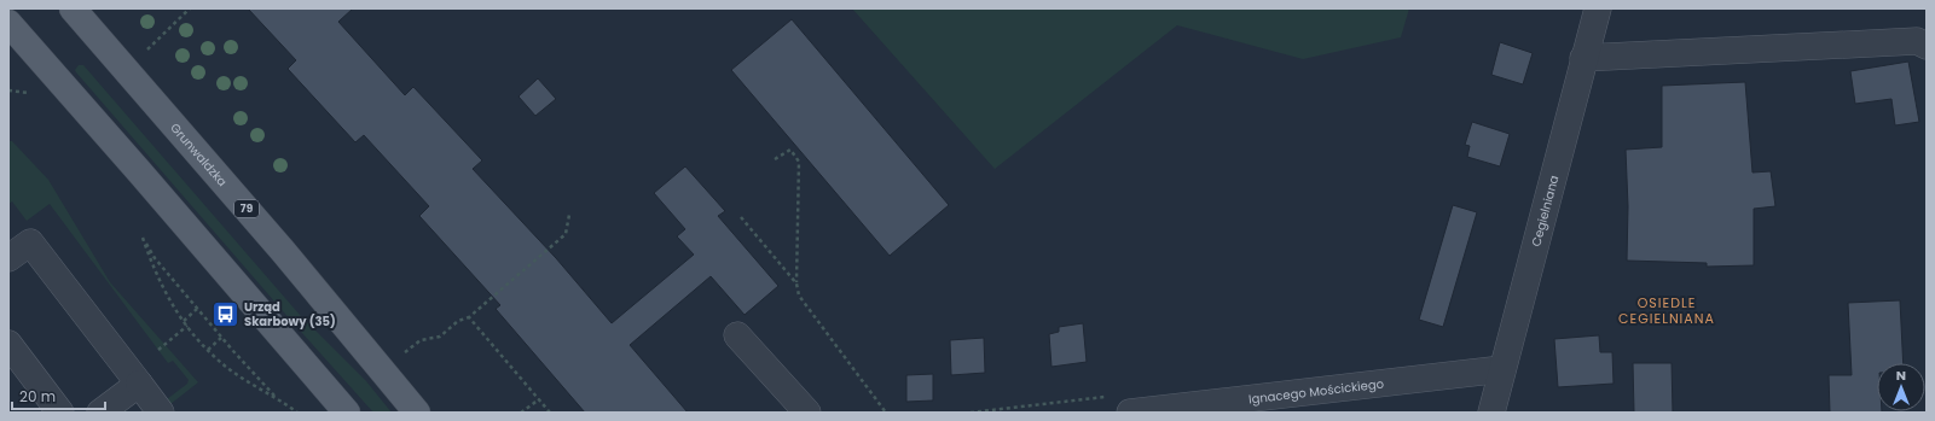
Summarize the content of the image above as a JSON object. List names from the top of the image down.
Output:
{
  "streets": {
    "main road": ["Grunwaldzka", "79"],
    "street": ["Cegielniana", "Ignacego Mościckiego"]
  },
  "crossings": [
    ["Cegielniana", "Ignacego Mościckiego"]
  ],
  "districts": ["OSIEDLE CEGIELNIANA"],
  "places": {
    "bus stop": ["Urząd Skarbowy (35)"]
  },
  "scale_bar": "20 m",
  "north": "top"
}
